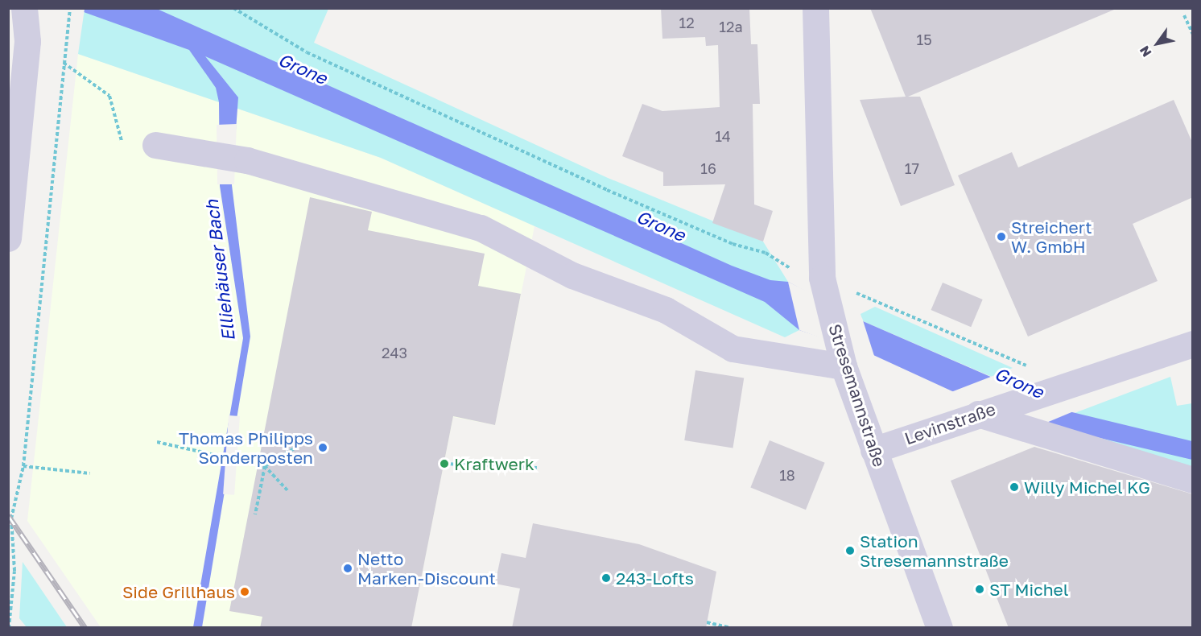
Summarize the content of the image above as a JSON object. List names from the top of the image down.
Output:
{
  "streets": {
    "street": ["Stresemannstraße", "Levinstraße"]
  },
  "crossings": [
    ["Stresemannstraße", "Levinstraße"]
  ],
  "water": ["Grone", "Elliehäuser Bach"],
  "places": [
    "Streichert W. GmbH",
    "Thomas Philipps Sonderposten",
    "Kraftwerk",
    "Willy Michel KG",
    "Station Stresemannstraße",
    "Netto Marken-Discount",
    "243-Lofts",
    "ST Michel",
    "Side Grillhaus"
  ],
  "house_numbers": [
    "12",
    "12a",
    "15",
    "14",
    "16",
    "17",
    "243",
    "18"
  ],
  "north": "bottom left"
}
